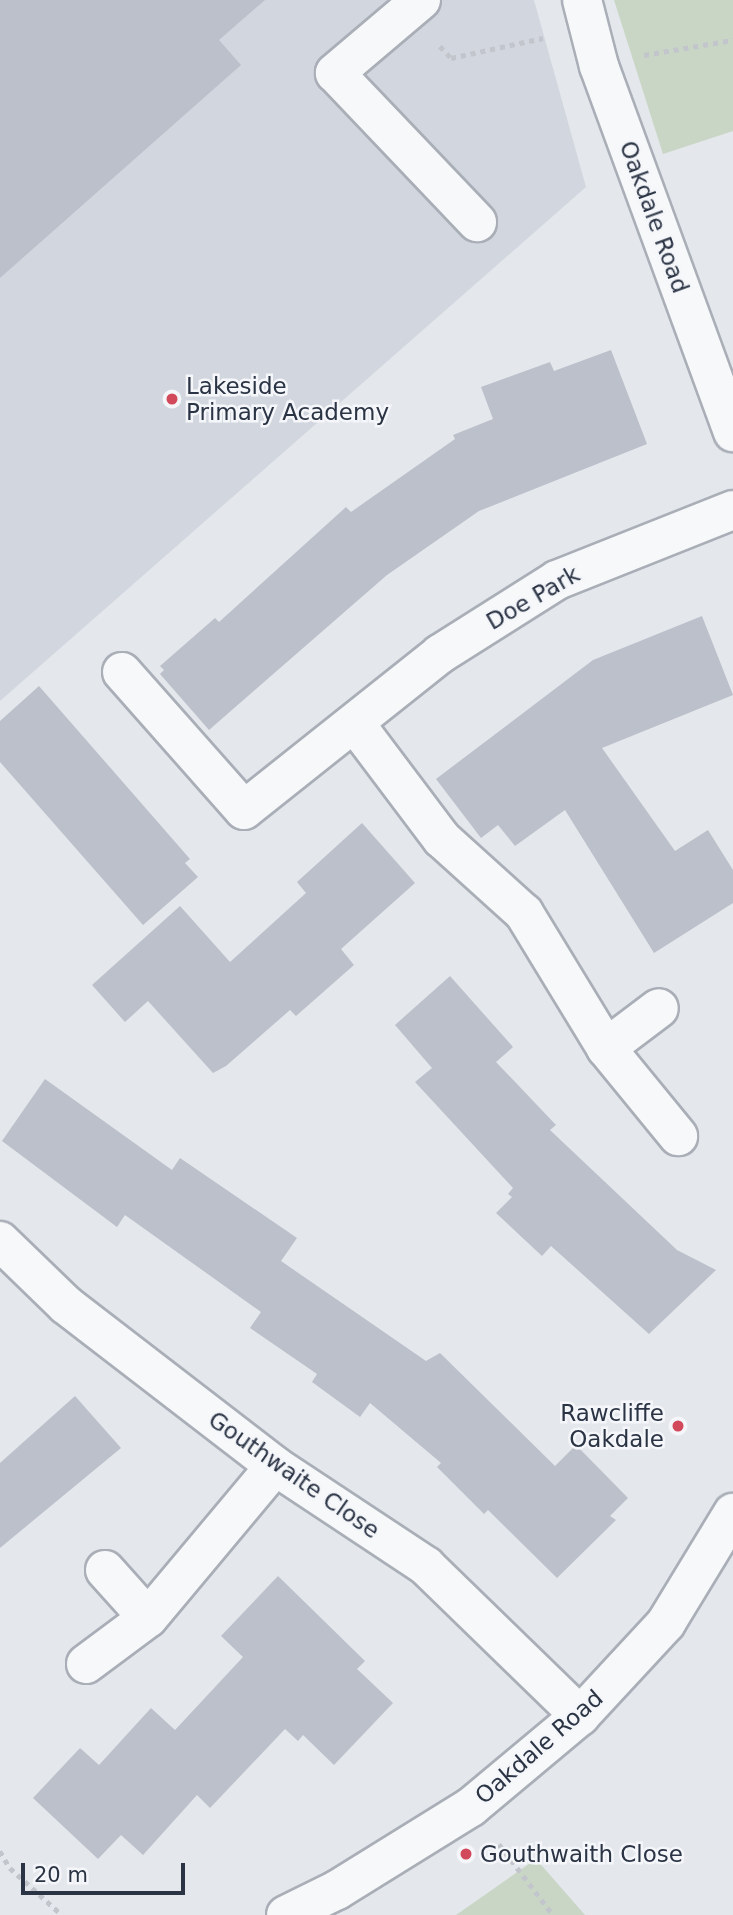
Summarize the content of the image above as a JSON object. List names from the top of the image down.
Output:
{
  "streets": {
    "street": ["Oakdale Road", "Doe Park", "Gouthwaite Close"]
  },
  "crossings": [
    ["Oakdale Road", "Gouthwaite Close"]
  ],
  "places": ["Lakeside Primary Academy", "Rawcliffe Oakdale", "Gouthwaith Close"],
  "scale_bar": "20 m"
}
